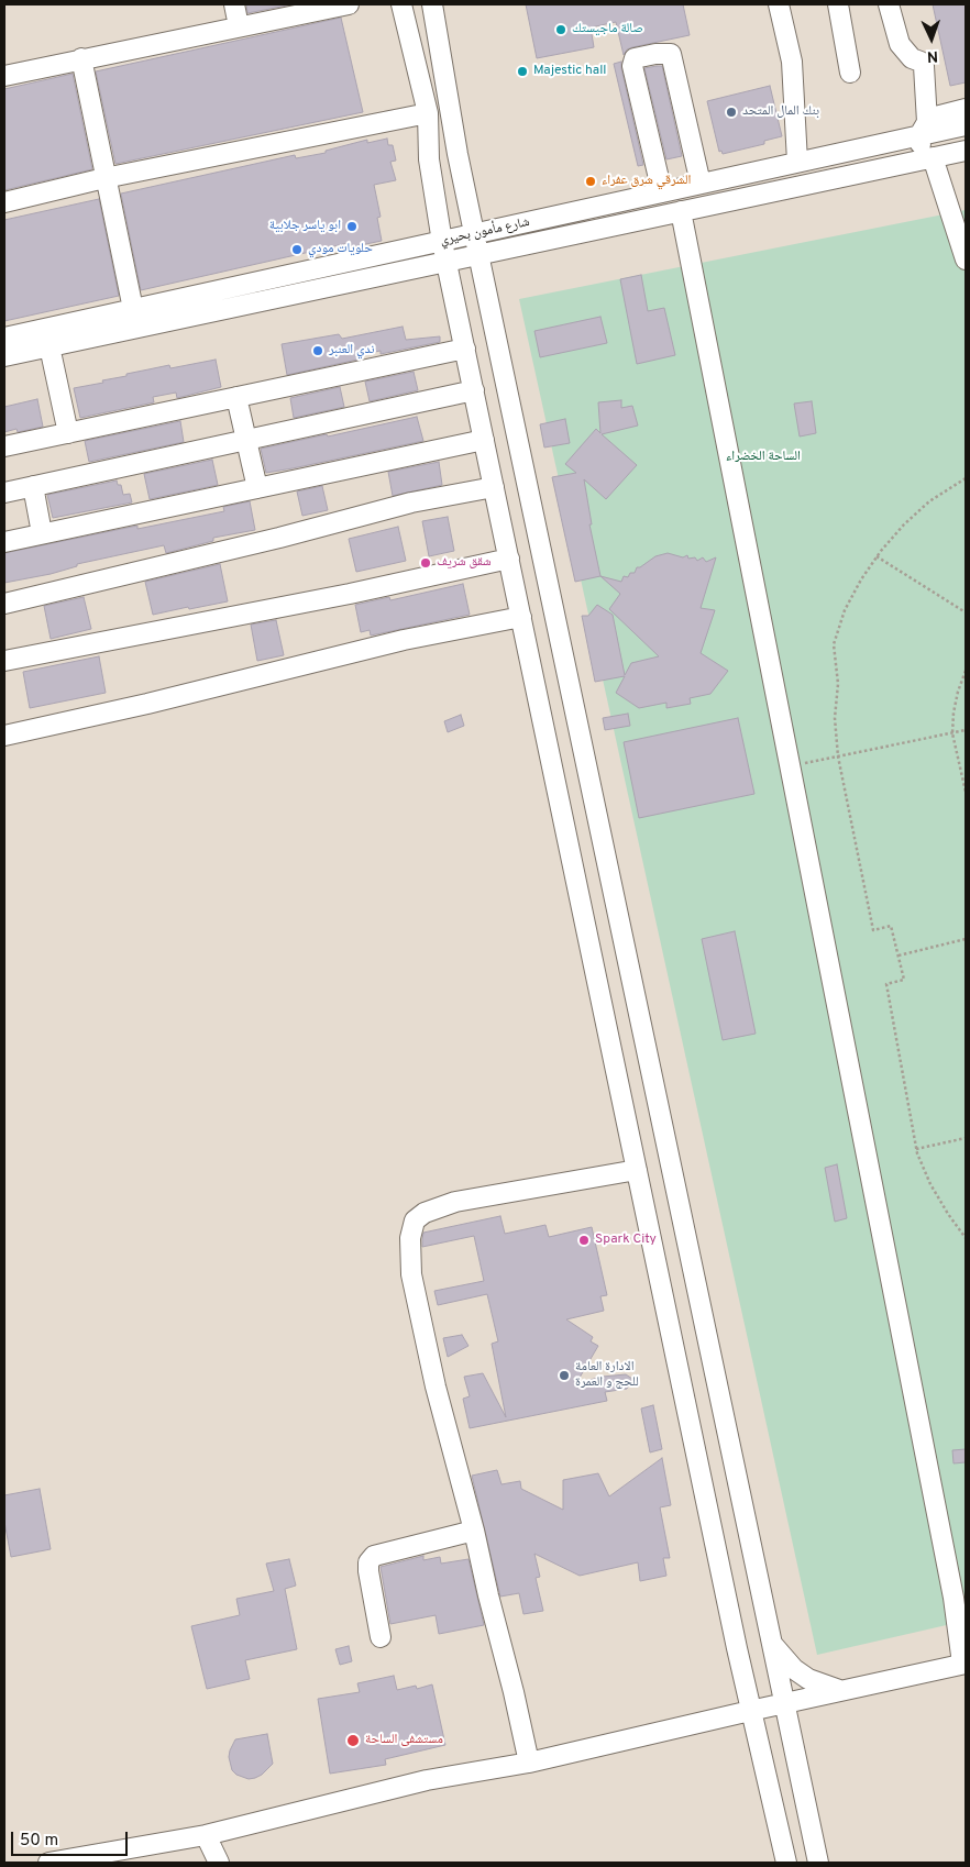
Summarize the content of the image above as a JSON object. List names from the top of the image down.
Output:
{
  "streets": {
    "street": ["شارع مأمون بحيري"]
  },
  "parks": ["الساحة الخضراء"],
  "places": [
    "صالة ماجيستك",
    "Majestic hall",
    "بنك المال المتحد",
    "الشرقي شرق عفراء",
    "ابو ياسر جلابية",
    "حلويات مودي",
    "ندي العنبر",
    "شقق شريف",
    "Spark City",
    "الادارة العامة للحج و العمرة",
    "مستشفى الساحة"
  ],
  "scale_bar": "50 m",
  "north": "bottom"
}
